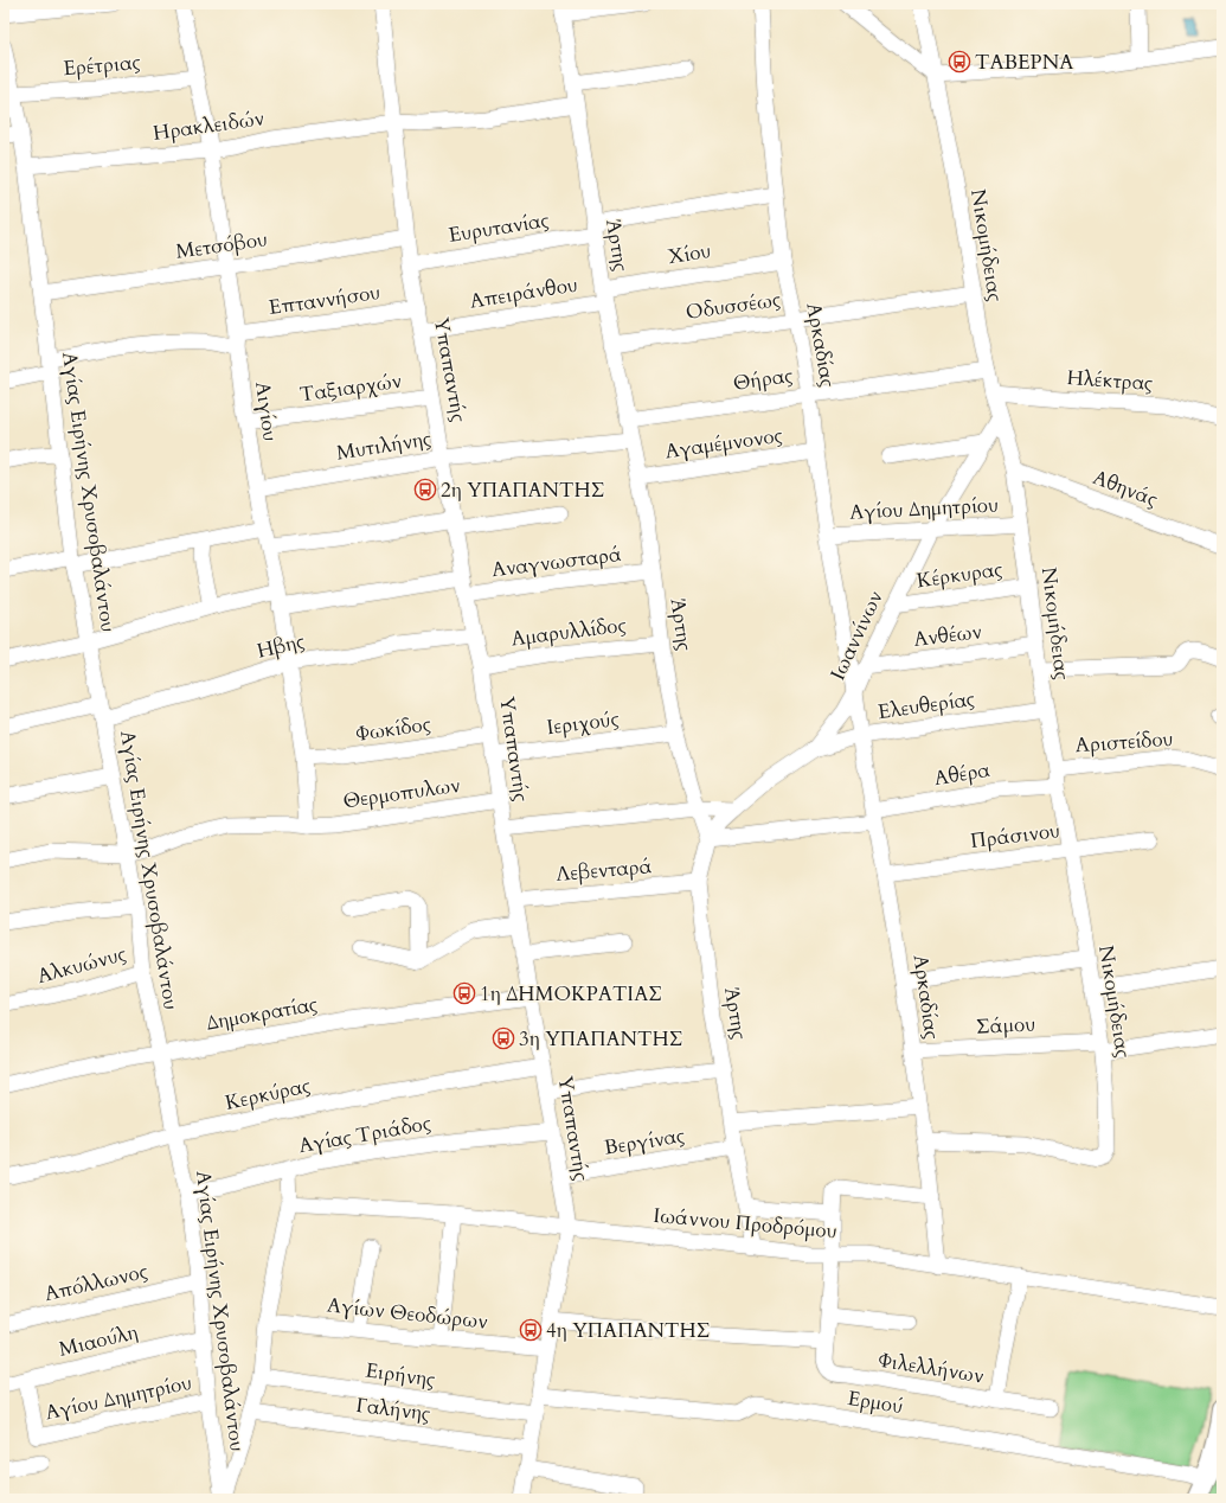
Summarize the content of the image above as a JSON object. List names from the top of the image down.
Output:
{
  "streets": {
    "street": [
      "Ερέτριας",
      "Ηρακλειδών",
      "Ευρυτανίας",
      "Μετσόβου",
      "Άρτης",
      "Νικομήδειας",
      "Χίου",
      "Απειράνθου",
      "Επταννήσου",
      "Οδυσσέως",
      "Αρκαδίας",
      "Υπαπαντής",
      "Θήρας",
      "Ηλέκτρας",
      "Ταξιαρχών",
      "Αιγίου",
      "Αγαμέμνονος",
      "Μυτιλήνης",
      "Αθηνάς",
      "Αγίας Ειρήνης Χρυσοβαλάντου",
      "Αγίου Δημητρίου",
      "Αναγνωσταρά",
      "Κέρκυρας",
      "Αμαρυλλίδος",
      "Ιωαννίνων",
      "Ανθέων",
      "Ηβης",
      "Ελευθερίας",
      "Ιεριχούς",
      "Φωκίδος",
      "Αριστείδου",
      "Αθέρα",
      "Θερμοπυλων",
      "Πράσινου",
      "Λεβενταρά",
      "Αλκυώνυς",
      "Δημοκρατίας",
      "Σάμου",
      "Κερκύρας",
      "Αγίας Τριάδος",
      "Βεργίνας",
      "Ιωάννου Προδρόμου",
      "Απόλλωνος",
      "Αγίων Θεοδώρων",
      "Μιαούλη",
      "Φιλελλήνων",
      "Ειρήνης",
      "Ερμού",
      "Γαλήνης"
    ]
  },
  "crossings": [
    ["Ερέτριας", "Αιγίου"],
    ["Ερέτριας", "Αγίας Ειρήνης Χρυσοβαλάντου"],
    ["Ηρακλειδών", "Άρτης"],
    ["Ηρακλειδών", "Υπαπαντής"],
    ["Ηρακλειδών", "Αιγίου"],
    ["Ηρακλειδών", "Αγίας Ειρήνης Χρυσοβαλάντου"],
    ["Ευρυτανίας", "Άρτης"],
    ["Ευρυτανίας", "Αρκαδίας"],
    ["Ευρυτανίας", "Υπαπαντής"],
    ["Μετσόβου", "Υπαπαντής"],
    ["Μετσόβου", "Αιγίου"],
    ["Μετσόβου", "Αγίας Ειρήνης Χρυσοβαλάντου"],
    ["Άρτης", "Χίου"],
    ["Άρτης", "Απειράνθου"],
    ["Άρτης", "Οδυσσέως"],
    ["Άρτης", "Θήρας"],
    ["Άρτης", "Αγαμέμνονος"],
    ["Άρτης", "Μυτιλήνης"],
    ["Άρτης", "Αναγνωσταρά"],
    ["Άρτης", "Αμαρυλλίδος"],
    ["Άρτης", "Ιωαννίνων"],
    ["Άρτης", "Ιεριχούς"],
    ["Άρτης", "Αθέρα"],
    ["Άρτης", "Λεβενταρά"],
    ["Άρτης", "Βεργίνας"],
    ["Άρτης", "Ιωάννου Προδρόμου"],
    ["Νικομήδειας", "Οδυσσέως"],
    ["Νικομήδειας", "Αρκαδίας"],
    ["Νικομήδειας", "Θήρας"],
    ["Νικομήδειας", "Ηλέκτρας"],
    ["Νικομήδειας", "Αθηνάς"],
    ["Νικομήδειας", "Αγίου Δημητρίου"],
    ["Νικομήδειας", "Κέρκυρας"],
    ["Νικομήδειας", "Ιωαννίνων"],
    ["Νικομήδειας", "Ανθέων"],
    ["Νικομήδειας", "Ελευθερίας"],
    ["Νικομήδειας", "Αριστείδου"],
    ["Νικομήδειας", "Αθέρα"],
    ["Νικομήδειας", "Πράσινου"],
    ["Νικομήδειας", "Σάμου"],
    ["Χίου", "Απειράνθου"],
    ["Χίου", "Αρκαδίας"],
    ["Απειράνθου", "Υπαπαντής"],
    ["Επταννήσου", "Υπαπαντής"],
    ["Επταννήσου", "Αιγίου"],
    ["Επταννήσου", "Αγίας Ειρήνης Χρυσοβαλάντου"],
    ["Οδυσσέως", "Αρκαδίας"],
    ["Αρκαδίας", "Θήρας"],
    ["Αρκαδίας", "Αγαμέμνονος"],
    ["Αρκαδίας", "Αγίου Δημητρίου"],
    ["Αρκαδίας", "Ιωαννίνων"],
    ["Αρκαδίας", "Ελευθερίας"],
    ["Αρκαδίας", "Αθέρα"],
    ["Αρκαδίας", "Πράσινου"],
    ["Αρκαδίας", "Σάμου"],
    ["Αρκαδίας", "Ιωάννου Προδρόμου"],
    ["Υπαπαντής", "Ταξιαρχών"],
    ["Υπαπαντής", "Μυτιλήνης"],
    ["Υπαπαντής", "Αναγνωσταρά"],
    ["Υπαπαντής", "Αμαρυλλίδος"],
    ["Υπαπαντής", "Ηβης"],
    ["Υπαπαντής", "Ιεριχούς"],
    ["Υπαπαντής", "Φωκίδος"],
    ["Υπαπαντής", "Θερμοπυλων"],
    ["Υπαπαντής", "Λεβενταρά"],
    ["Υπαπαντής", "Δημοκρατίας"],
    ["Υπαπαντής", "Κερκύρας"],
    ["Υπαπαντής", "Αγίας Τριάδος"],
    ["Υπαπαντής", "Βεργίνας"],
    ["Υπαπαντής", "Ιωάννου Προδρόμου"],
    ["Υπαπαντής", "Αγίων Θεοδώρων"],
    ["Υπαπαντής", "Ειρήνης"],
    ["Υπαπαντής", "Ερμού"],
    ["Υπαπαντής", "Γαλήνης"],
    ["Ταξιαρχών", "Αιγίου"],
    ["Αιγίου", "Μυτιλήνης"],
    ["Αιγίου", "Αναγνωσταρά"],
    ["Αιγίου", "Ηβης"],
    ["Αιγίου", "Φωκίδος"],
    ["Αιγίου", "Θερμοπυλων"],
    ["Αγίας Ειρήνης Χρυσοβαλάντου", "Αγίου Δημητρίου"],
    ["Αγίας Ειρήνης Χρυσοβαλάντου", "Αναγνωσταρά"],
    ["Αγίας Ειρήνης Χρυσοβαλάντου", "Ηβης"],
    ["Αγίας Ειρήνης Χρυσοβαλάντου", "Θερμοπυλων"],
    ["Αγίας Ειρήνης Χρυσοβαλάντου", "Αλκυώνυς"],
    ["Αγίας Ειρήνης Χρυσοβαλάντου", "Δημοκρατίας"],
    ["Αγίας Ειρήνης Χρυσοβαλάντου", "Κερκύρας"],
    ["Αγίας Ειρήνης Χρυσοβαλάντου", "Αγίας Τριάδος"],
    ["Αγίας Ειρήνης Χρυσοβαλάντου", "Απόλλωνος"],
    ["Αγίας Ειρήνης Χρυσοβαλάντου", "Μιαούλη"],
    ["Αγίου Δημητρίου", "Ιωαννίνων"],
    ["Αγίου Δημητρίου", "Μιαούλη"],
    ["Κέρκυρας", "Ιωαννίνων"],
    ["Ιωαννίνων", "Ανθέων"],
    ["Ιωαννίνων", "Ελευθερίας"],
    ["Ιωαννίνων", "Αθέρα"],
    ["Ιωάννου Προδρόμου", "Φιλελλήνων"]
  ],
  "places": {
    "bus stop": [
      "ΤΑΒΕΡΝΑ",
      "2η ΥΠΑΠΑΝΤΗΣ",
      "1η ΔΗΜΟΚΡΑΤΙΑΣ",
      "3η ΥΠΑΠΑΝΤΗΣ",
      "4η ΥΠΑΠΑΝΤΗΣ"
    ]
  }
}
